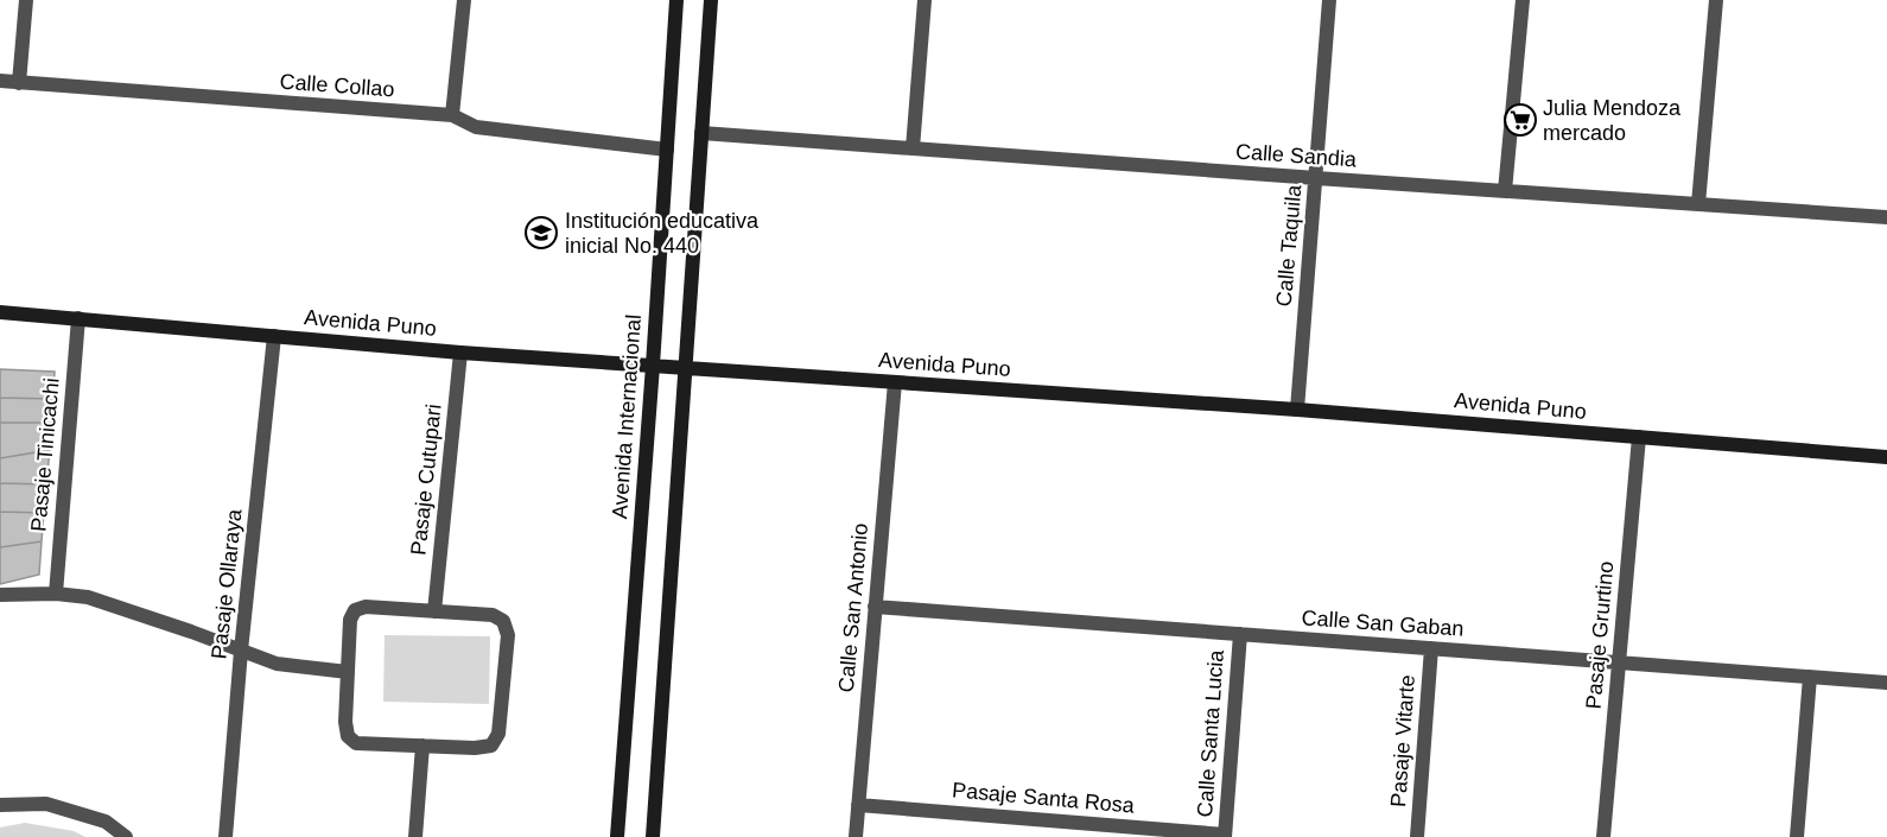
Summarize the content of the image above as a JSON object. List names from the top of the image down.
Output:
{
  "streets": {
    "main road": ["Avenida Puno", "Avenida Internacional"],
    "street": [
      "Calle Collao",
      "Calle Sandia",
      "Calle Taquila",
      "Pasaje Tinicachi",
      "Pasaje Cutupari",
      "Pasaje Ollaraya",
      "Calle San Antonio",
      "Calle San Gaban",
      "Pasaje Grurtino",
      "Calle Santa Lucia",
      "Pasaje Vitarte",
      "Pasaje Santa Rosa"
    ]
  },
  "crossings": [
    ["Calle Collao", "Avenida Internacional"],
    ["Calle Sandia", "Calle Taquila"],
    ["Calle Taquila", "Avenida Puno"],
    ["Avenida Puno", "Avenida Internacional"],
    ["Avenida Puno", "Pasaje Tinicachi"],
    ["Avenida Puno", "Pasaje Cutupari"],
    ["Avenida Puno", "Pasaje Ollaraya"],
    ["Avenida Puno", "Calle San Antonio"],
    ["Avenida Puno", "Pasaje Grurtino"],
    ["Calle San Antonio", "Calle San Gaban"],
    ["Calle San Antonio", "Pasaje Santa Rosa"],
    ["Calle San Gaban", "Pasaje Grurtino"],
    ["Calle San Gaban", "Calle Santa Lucia"],
    ["Calle San Gaban", "Pasaje Vitarte"],
    ["Calle Santa Lucia", "Pasaje Santa Rosa"]
  ],
  "places": {
    "supermarket": ["Julia Mendoza mercado"],
    "school or university": ["Institución educativa inicial No. 440"]
  }
}
